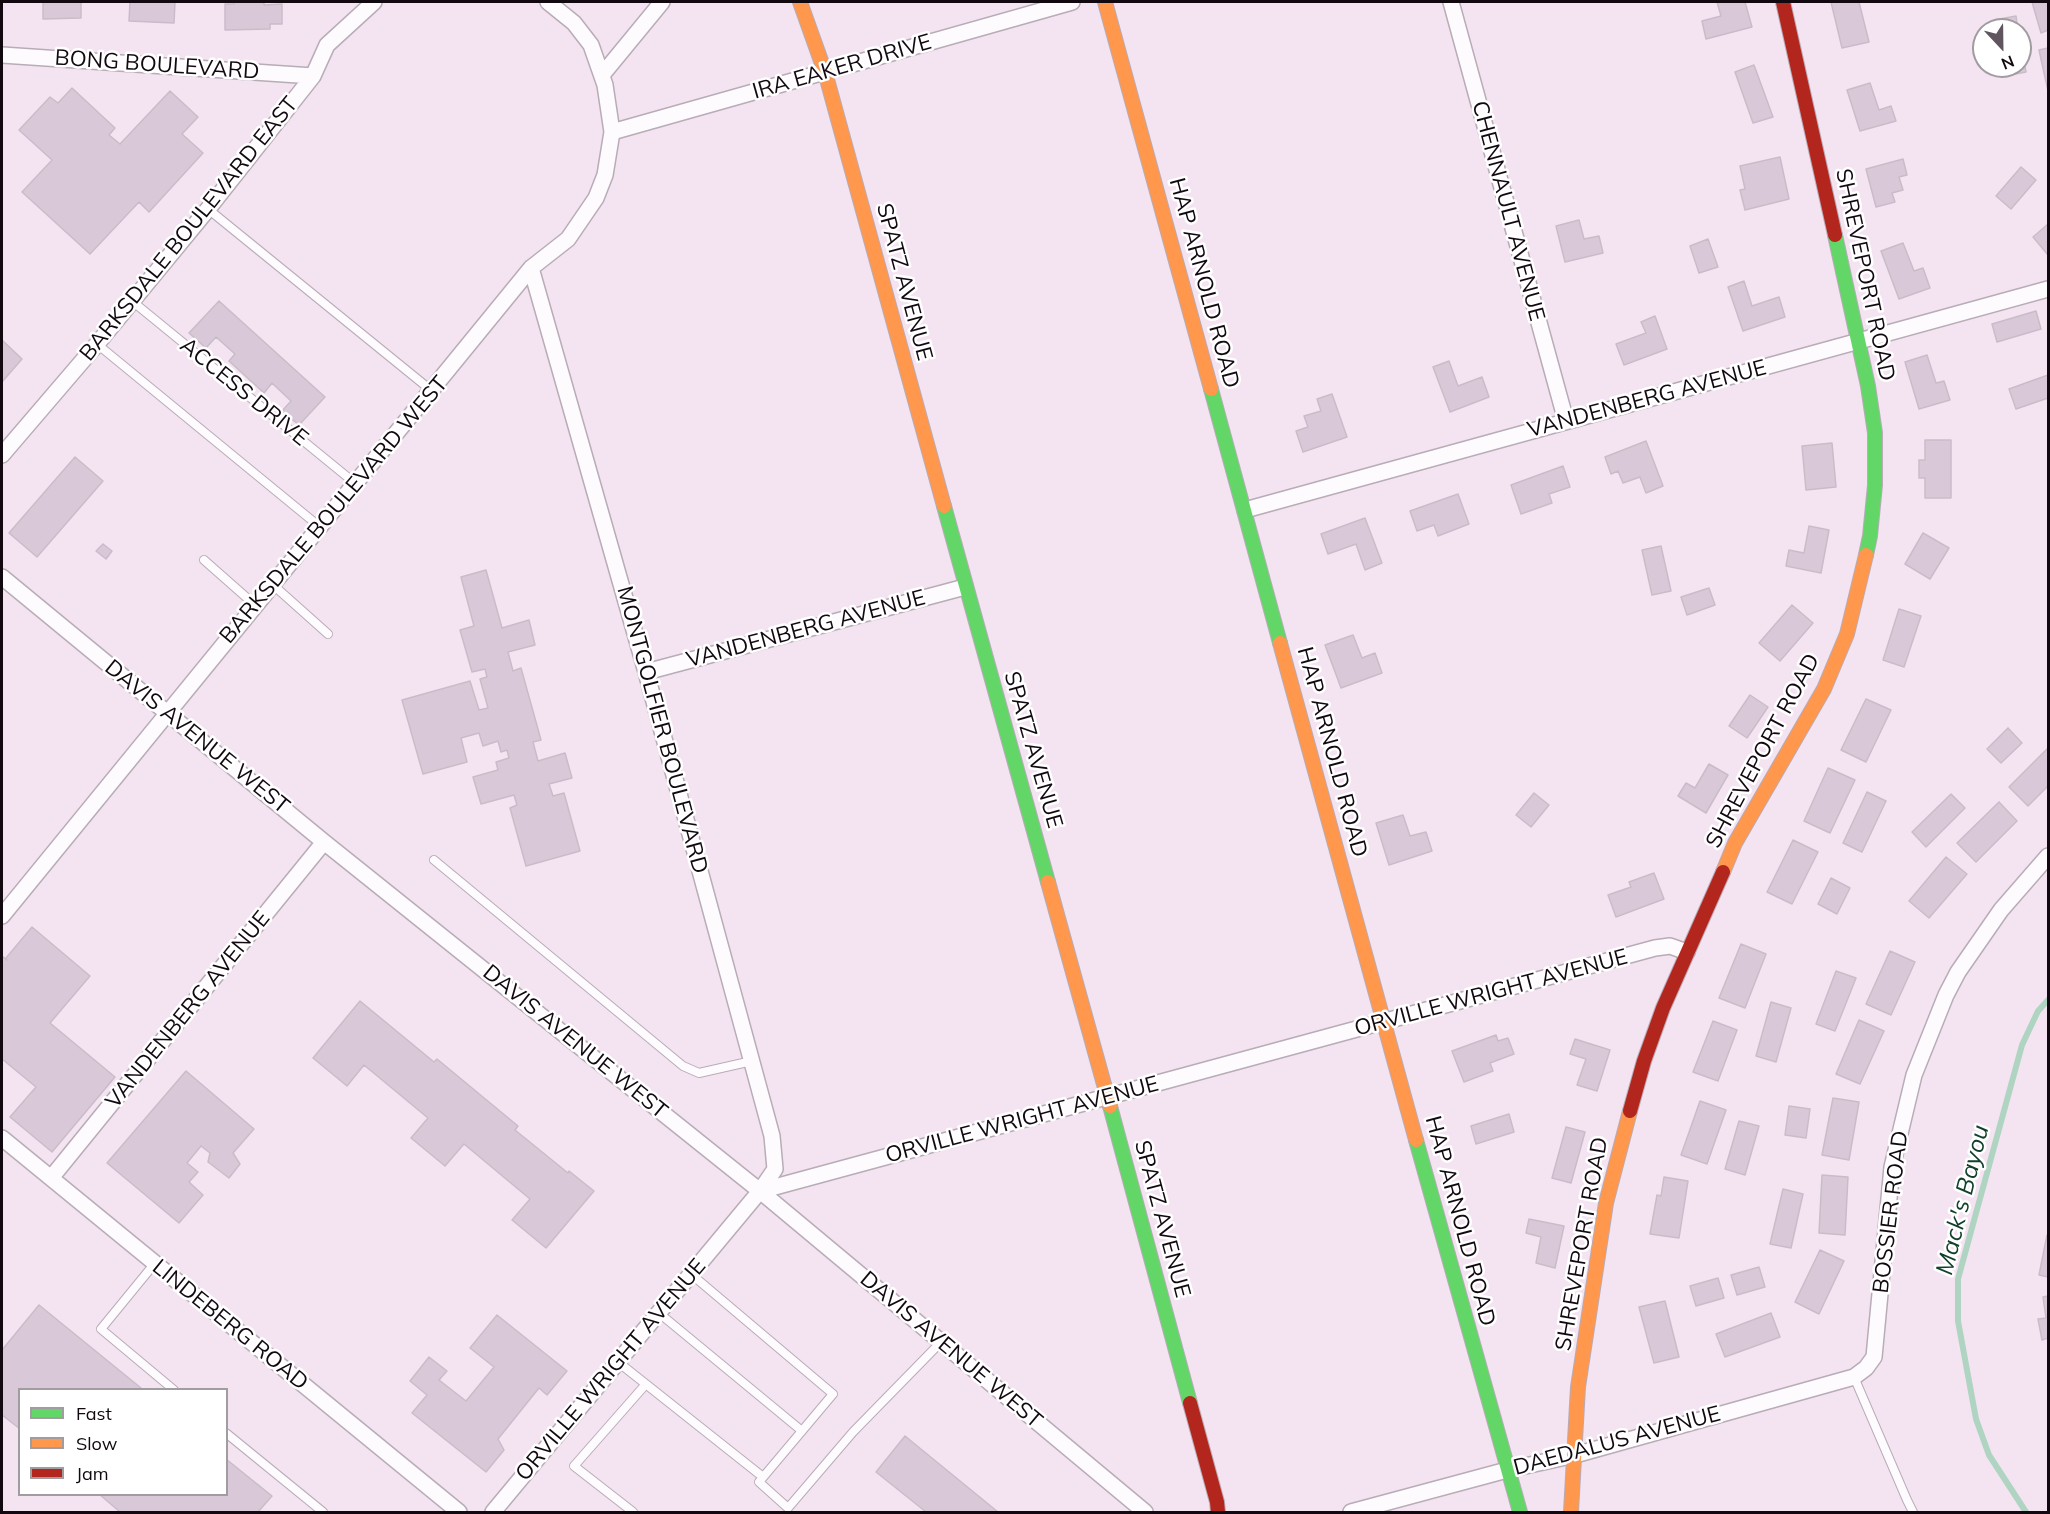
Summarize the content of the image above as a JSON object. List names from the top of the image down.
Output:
{
  "streets": {
    "street": [
      "BONG BOULEVARD",
      "IRA EAKER DRIVE",
      "CHENNAULT AVENUE",
      "BARKSDALE BOULEVARD EAST",
      "SHREVEPORT ROAD",
      "SPATZ AVENUE",
      "HAP ARNOLD ROAD",
      "VANDENBERG AVENUE",
      "BARKSDALE BOULEVARD WEST",
      "MONTGOLFIER BOULEVARD",
      "DAVIS AVENUE WEST",
      "ORVILLE WRIGHT AVENUE",
      "BOSSIER ROAD",
      "LINDEBERG ROAD",
      "DAEDALUS AVENUE"
    ],
    "lane": ["ACCESS DRIVE"]
  },
  "crossings": [
    ["BONG BOULEVARD", "BARKSDALE BOULEVARD EAST"],
    ["IRA EAKER DRIVE", "SPATZ AVENUE"],
    ["IRA EAKER DRIVE", "BARKSDALE BOULEVARD WEST"],
    ["CHENNAULT AVENUE", "VANDENBERG AVENUE"],
    ["BARKSDALE BOULEVARD EAST", "ACCESS DRIVE"],
    ["SHREVEPORT ROAD", "VANDENBERG AVENUE"],
    ["SHREVEPORT ROAD", "ORVILLE WRIGHT AVENUE"],
    ["SHREVEPORT ROAD", "DAEDALUS AVENUE"],
    ["SPATZ AVENUE", "VANDENBERG AVENUE"],
    ["SPATZ AVENUE", "ORVILLE WRIGHT AVENUE"],
    ["HAP ARNOLD ROAD", "VANDENBERG AVENUE"],
    ["HAP ARNOLD ROAD", "ORVILLE WRIGHT AVENUE"],
    ["HAP ARNOLD ROAD", "DAEDALUS AVENUE"],
    ["ACCESS DRIVE", "BARKSDALE BOULEVARD WEST"],
    ["VANDENBERG AVENUE", "MONTGOLFIER BOULEVARD"],
    ["VANDENBERG AVENUE", "DAVIS AVENUE WEST"],
    ["VANDENBERG AVENUE", "LINDEBERG ROAD"],
    ["BARKSDALE BOULEVARD WEST", "MONTGOLFIER BOULEVARD"],
    ["BARKSDALE BOULEVARD WEST", "DAVIS AVENUE WEST"],
    ["MONTGOLFIER BOULEVARD", "DAVIS AVENUE WEST"],
    ["MONTGOLFIER BOULEVARD", "ORVILLE WRIGHT AVENUE"],
    ["DAVIS AVENUE WEST", "ORVILLE WRIGHT AVENUE"],
    ["BOSSIER ROAD", "DAEDALUS AVENUE"]
  ],
  "water": ["Mack's Bayou"],
  "legend": ["Fast", "Slow", "Jam"],
  "north": "bottom"
}
